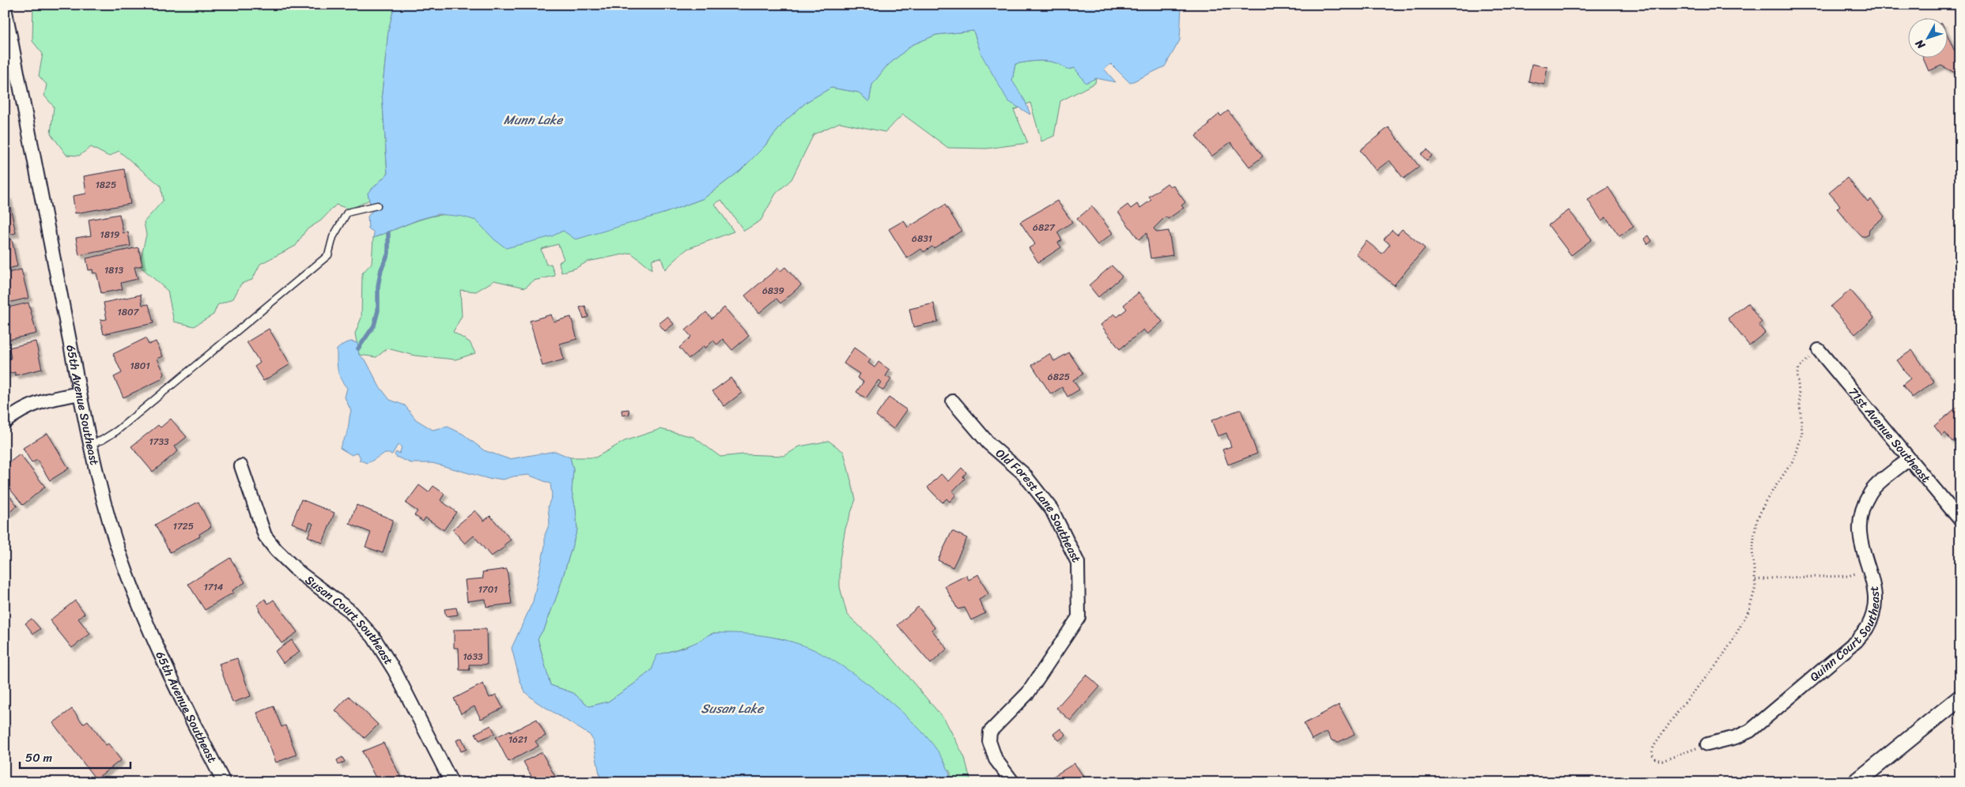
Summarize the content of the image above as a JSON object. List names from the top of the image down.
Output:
{
  "streets": {
    "street": [
      "65th Avenue Southeast",
      "71st Avenue Southeast",
      "Old Forest Lane Southeast",
      "Susan Court Southeast",
      "Quinn Court Southeast"
    ]
  },
  "crossings": [
    ["71st Avenue Southeast", "Quinn Court Southeast"]
  ],
  "water": ["Munn Lake", "Susan Lake"],
  "house_numbers": [
    "1825",
    "6827",
    "1819",
    "6831",
    "1813",
    "6839",
    "1807",
    "1801",
    "6825",
    "1733",
    "1725",
    "1714",
    "1701",
    "1633",
    "1621"
  ],
  "scale_bar": "50 m",
  "north": "bottom left"
}
